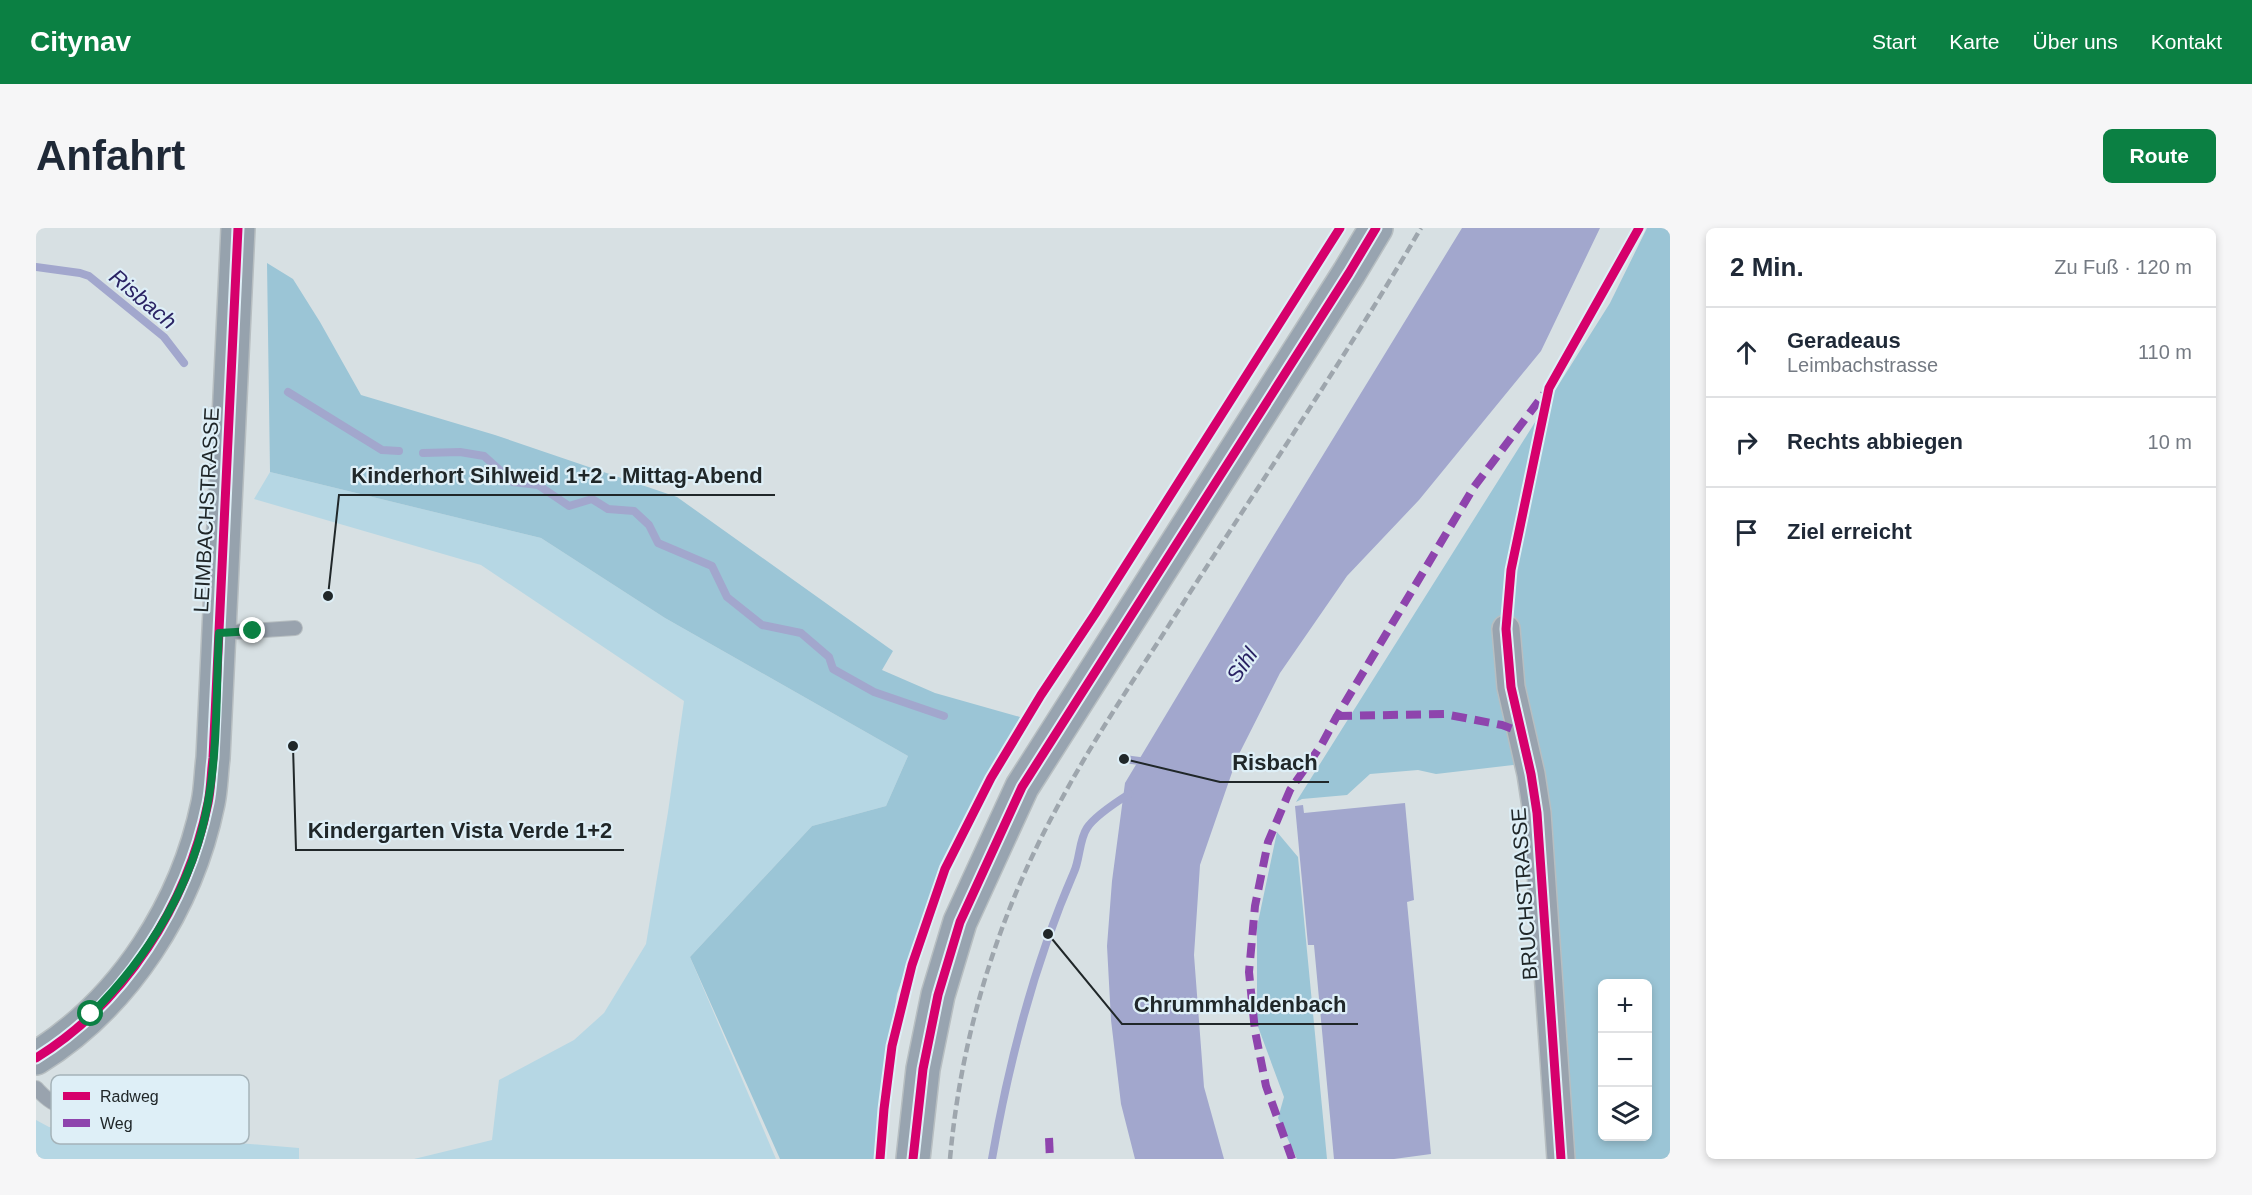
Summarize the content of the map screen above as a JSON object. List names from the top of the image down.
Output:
{
  "streets": {
    "street": ["LEIMBACHSTRASSE", "BRUCHSTRASSE"]
  },
  "water": ["Risbach", "Sihl"],
  "places": [
    "Kinderhort Sihlweid 1+2 - Mittag-Abend",
    "Kindergarten Vista Verde 1+2",
    "Risbach",
    "Chrummhaldenbach"
  ],
  "legend": ["Radweg", "Weg"],
  "page": {
    "header": "Citynav",
    "nav": [
      "Start",
      "Karte",
      "Über uns",
      "Kontakt"
    ],
    "buttons": "Route",
    "title": "Anfahrt",
    "heading": ["2 Min.", "Zu Fuß · 120 m"],
    "list": [
      ["Geradeaus", "Leimbachstrasse", "110 m"],
      ["Rechts abbiegen", "10 m"],
      "Ziel erreicht"
    ],
    "map_buttons": ["+", "−"]
  }
}
